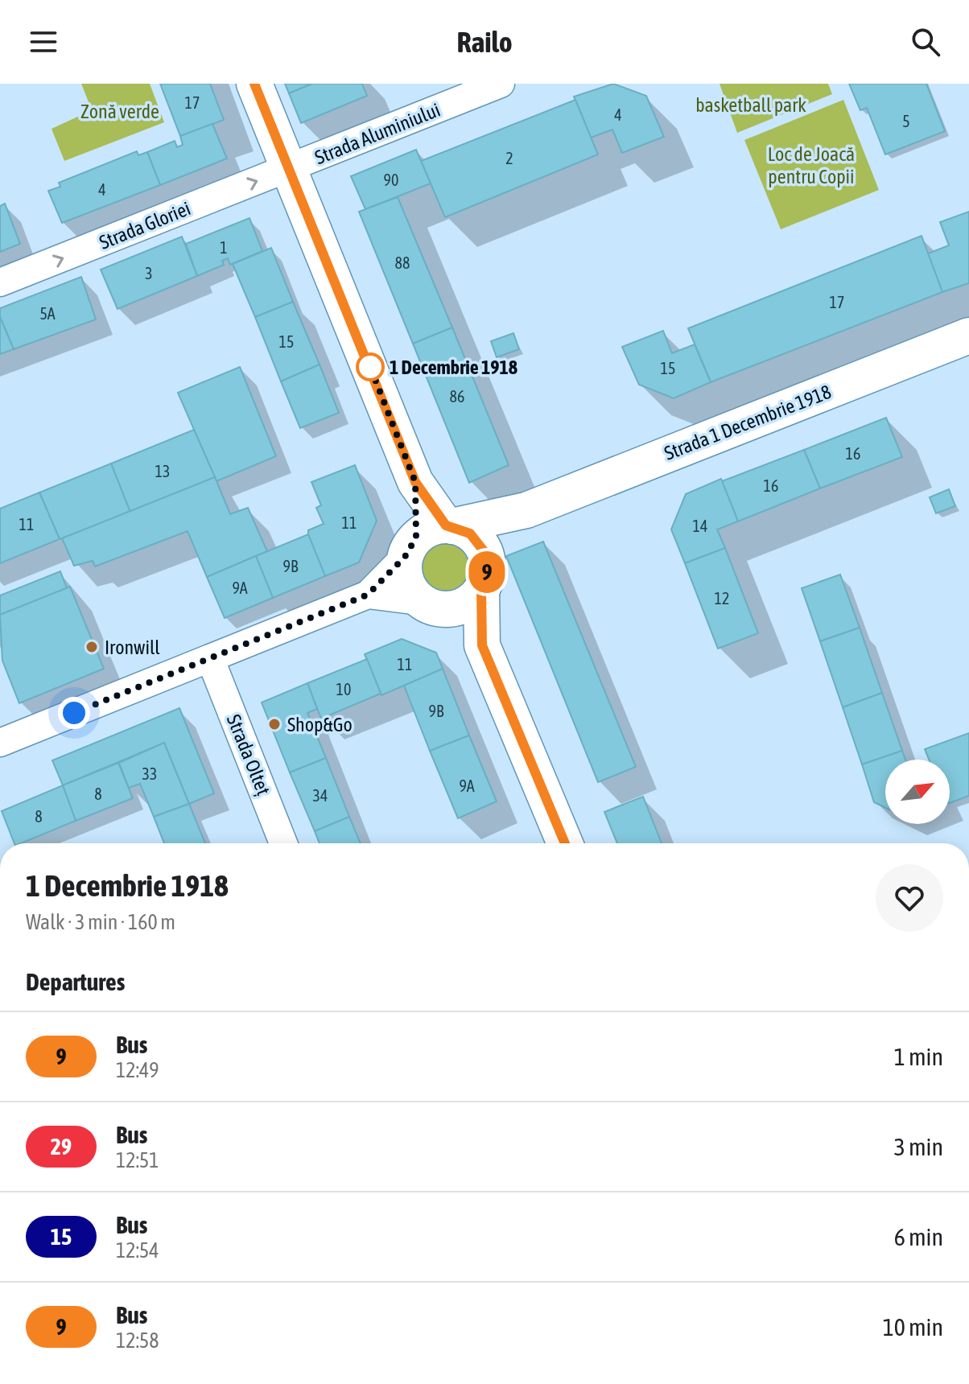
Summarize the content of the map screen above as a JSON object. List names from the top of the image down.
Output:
{
  "streets": {
    "main road": ["Strada 1 Decembrie 1918"],
    "street": ["Strada Aluminiului", "Strada Gloriei", "Strada Olteț"]
  },
  "crossings": [
    ["Strada Aluminiului", "Strada Gloriei"]
  ],
  "one_way": ["Strada Gloriei"],
  "parks": ["basketball park", "Zonă verde", "Loc de Joacă pentru Copii"],
  "places": ["1 Decembrie 1918", "Ironwill", "Shop&Go"],
  "lines": ["bus line 9"],
  "house_numbers": [
    "17",
    "4",
    "5",
    "2",
    "90",
    "4",
    "1",
    "88",
    "3",
    "17",
    "5A",
    "15",
    "15",
    "86",
    "16",
    "13",
    "16",
    "11",
    "11",
    "14",
    "9B",
    "9A",
    "12",
    "11",
    "10",
    "9B",
    "33",
    "9A",
    "8",
    "34",
    "8"
  ],
  "north": "top right",
  "page": {
    "header": "Railo",
    "on_map": "9",
    "heading": [
      ["1 Decembrie 1918", "Walk · 3 min · 160 m"],
      "Departures"
    ],
    "list": [
      {
        "mark": "9",
        "name": "Bus",
        "note": "12:49",
        "value": "1 min"
      },
      {
        "mark": "29",
        "name": "Bus",
        "note": "12:51",
        "value": "3 min"
      },
      {
        "mark": "15",
        "name": "Bus",
        "note": "12:54",
        "value": "6 min"
      },
      {
        "mark": "9",
        "name": "Bus",
        "note": "12:58",
        "value": "10 min"
      }
    ]
  }
}
